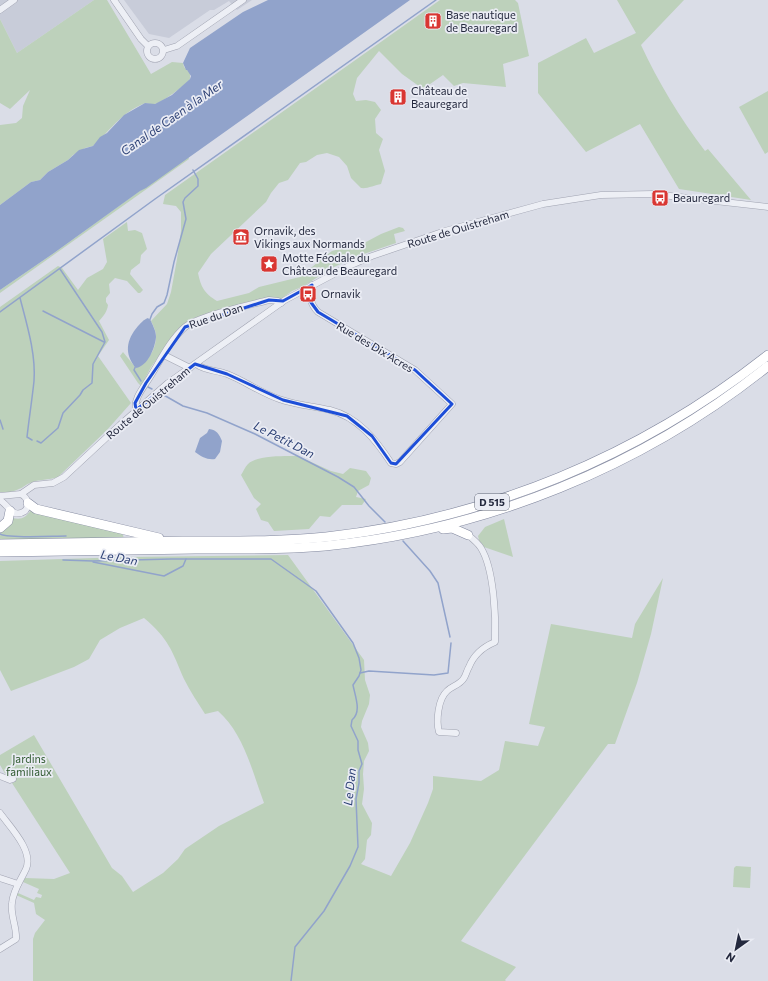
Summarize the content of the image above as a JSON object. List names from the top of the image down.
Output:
{
  "streets": {
    "highway": ["D 515"],
    "street": ["Route de Ouistreham", "Rue du Dan", "Rue des Dix Acres"]
  },
  "crossings": [
    ["Route de Ouistreham", "Rue du Dan"],
    ["Route de Ouistreham", "Rue des Dix Acres"]
  ],
  "water": ["Canal de Caen à la Mer", "Le Petit Dan", "Le Dan"],
  "parks": ["Jardins familiaux"],
  "places": {
    "building": ["Base nautique de Beauregard", "Château de Beauregard"],
    "bus stop": ["Beauregard", "Ornavik"],
    "museum": ["Ornavik, des Vikings aux Normands"],
    "place": ["Motte Féodale du Château de Beauregard"]
  },
  "north": "bottom left"
}
